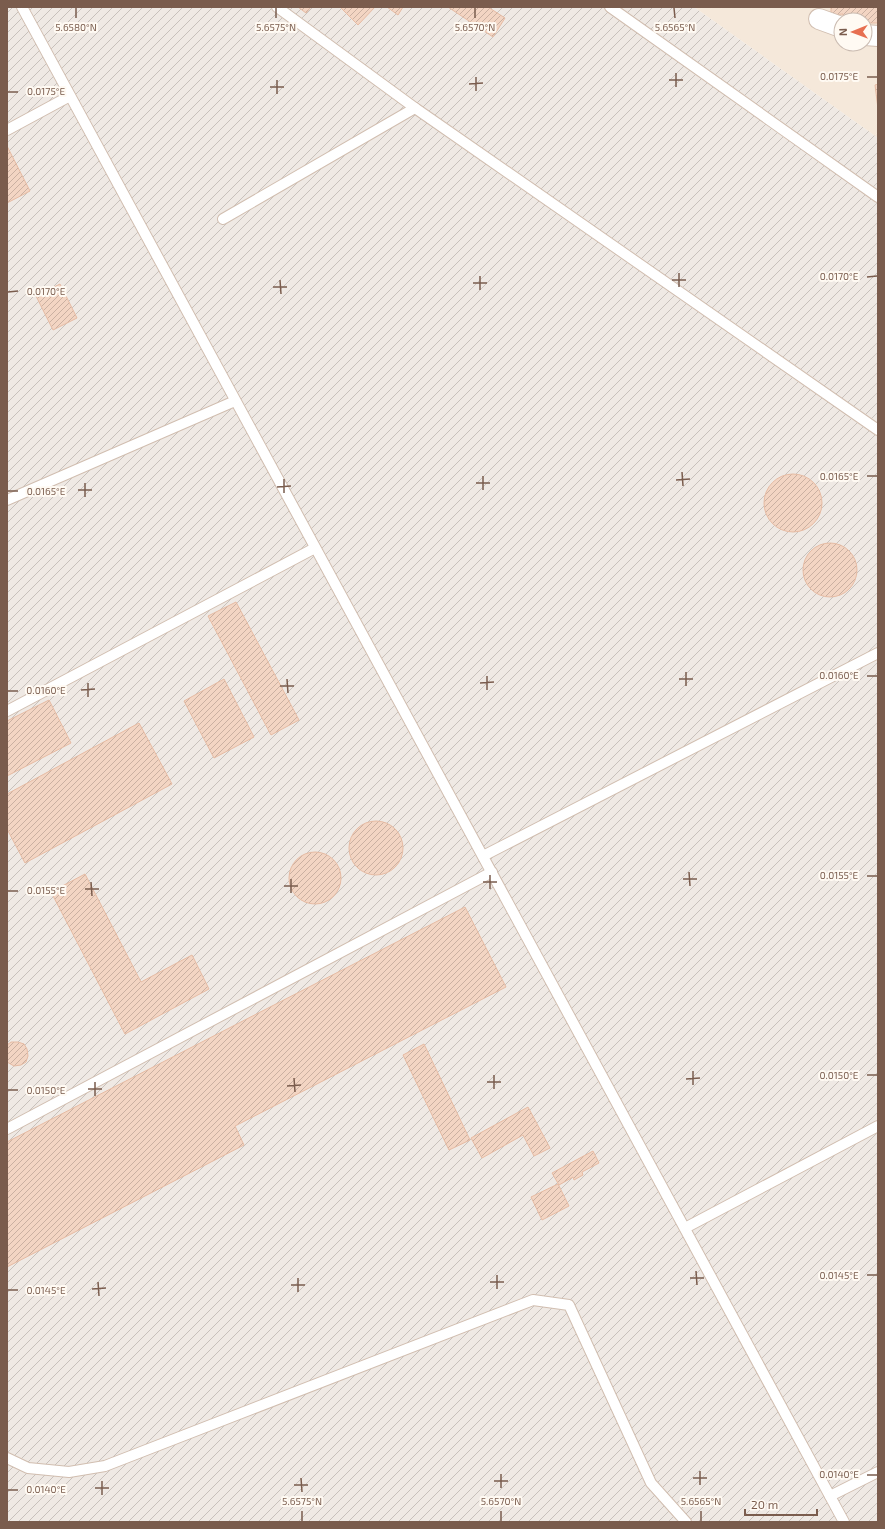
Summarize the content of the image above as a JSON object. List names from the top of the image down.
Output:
{
  "scale_bar": "20 m",
  "north": "left",
  "coordinates": [
    "5.6580°N",
    "5.6575°N",
    "5.6570°N",
    "5.6565°N",
    "0.0175°E",
    "0.0170°E",
    "0.0165°E",
    "0.0160°E",
    "0.0155°E",
    "0.0150°E",
    "0.0145°E",
    "0.0140°E"
  ]
}
